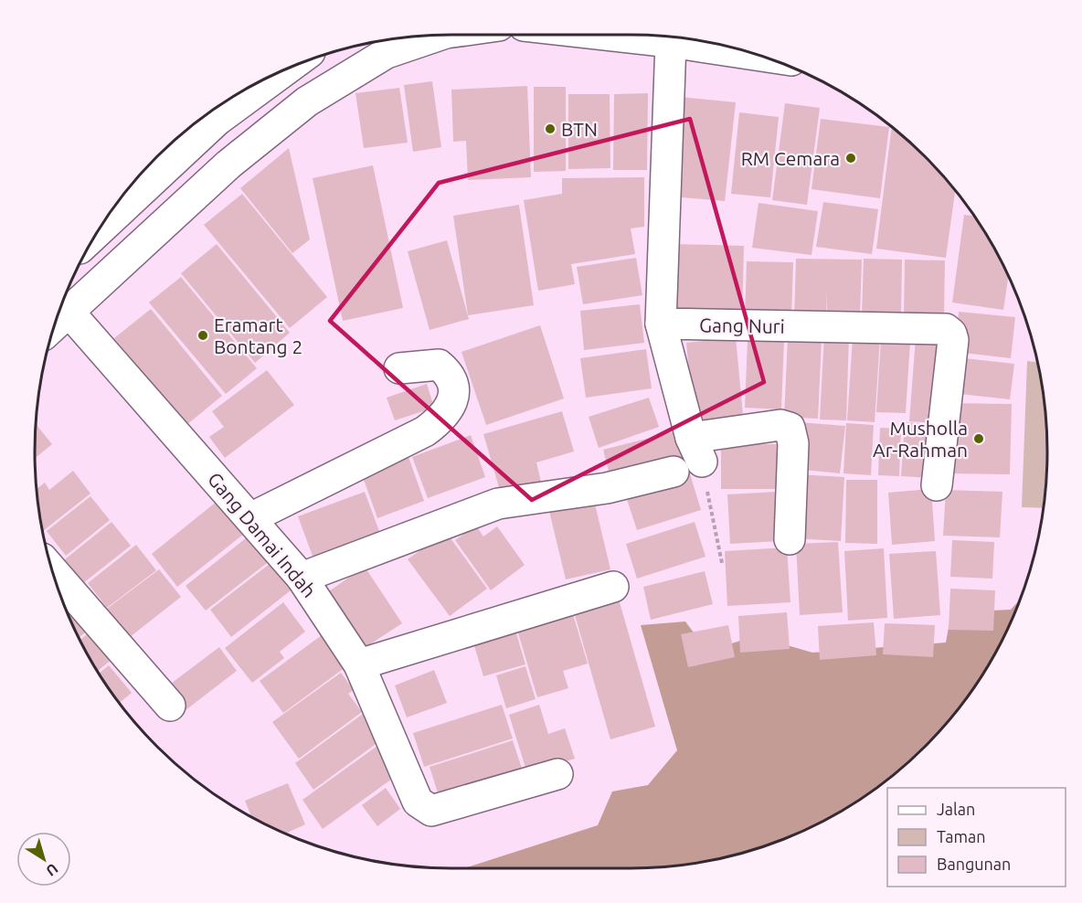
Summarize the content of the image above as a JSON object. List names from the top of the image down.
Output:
{
  "streets": {
    "street": ["Gang Nuri", "Gang Damai Indah"]
  },
  "places": [
    "BTN",
    "RM Cemara",
    "Eramart Bontang 2",
    "Musholla Ar-Rahman"
  ],
  "legend": ["Jalan", "Taman", "Bangunan"],
  "north": "bottom right"
}
